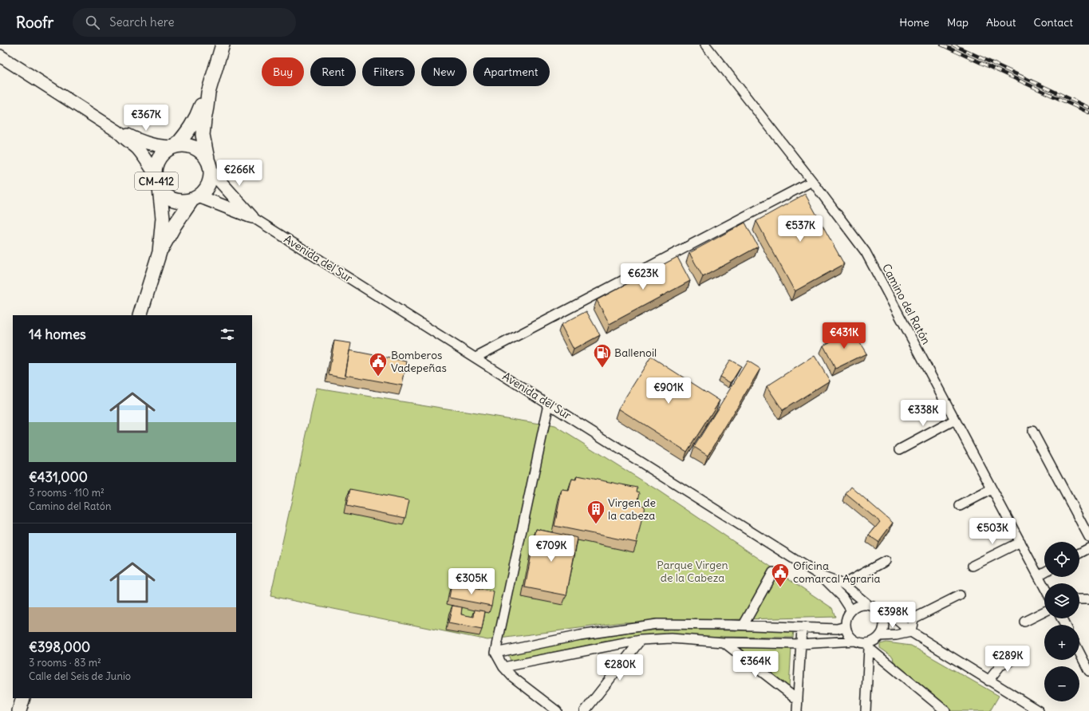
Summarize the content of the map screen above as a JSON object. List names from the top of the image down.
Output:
{
  "streets": {
    "main road": ["CM-412", "Avenida del Sur"],
    "street": ["Camino del Ratón"]
  },
  "crossings": [
    ["CM-412", "Avenida del Sur"]
  ],
  "parks": ["Parque Virgen de la Cabeza"],
  "places": {
    "fuel station": ["Ballenoil"],
    "public building": ["Bomberos Vadepeñas", "Oficina comarcal Agraria"],
    "building": ["Virgen de la cabeza"]
  },
  "page": {
    "header": "Roofr",
    "search": "Search here",
    "nav": [
      "Home",
      "Map",
      "About",
      "Contact"
    ],
    "chip": [
      "Buy",
      "Rent",
      "Filters",
      "New",
      "Apartment"
    ],
    "price": [
      "€367K",
      "€266K",
      "€537K",
      "€623K",
      "€431K",
      "€901K",
      "€338K",
      "€503K",
      "€709K",
      "€305K",
      "€398K",
      "€289K",
      "€364K",
      "€280K"
    ],
    "heading": "14 homes",
    "list": [
      {
        "name": "€431,000",
        "note": "3 rooms · 110 m² · Camino del Ratón"
      },
      {
        "name": "€398,000",
        "note": "3 rooms · 83 m² · Calle del Seis de Junio"
      }
    ],
    "map_buttons": ["+", "−"]
  }
}
